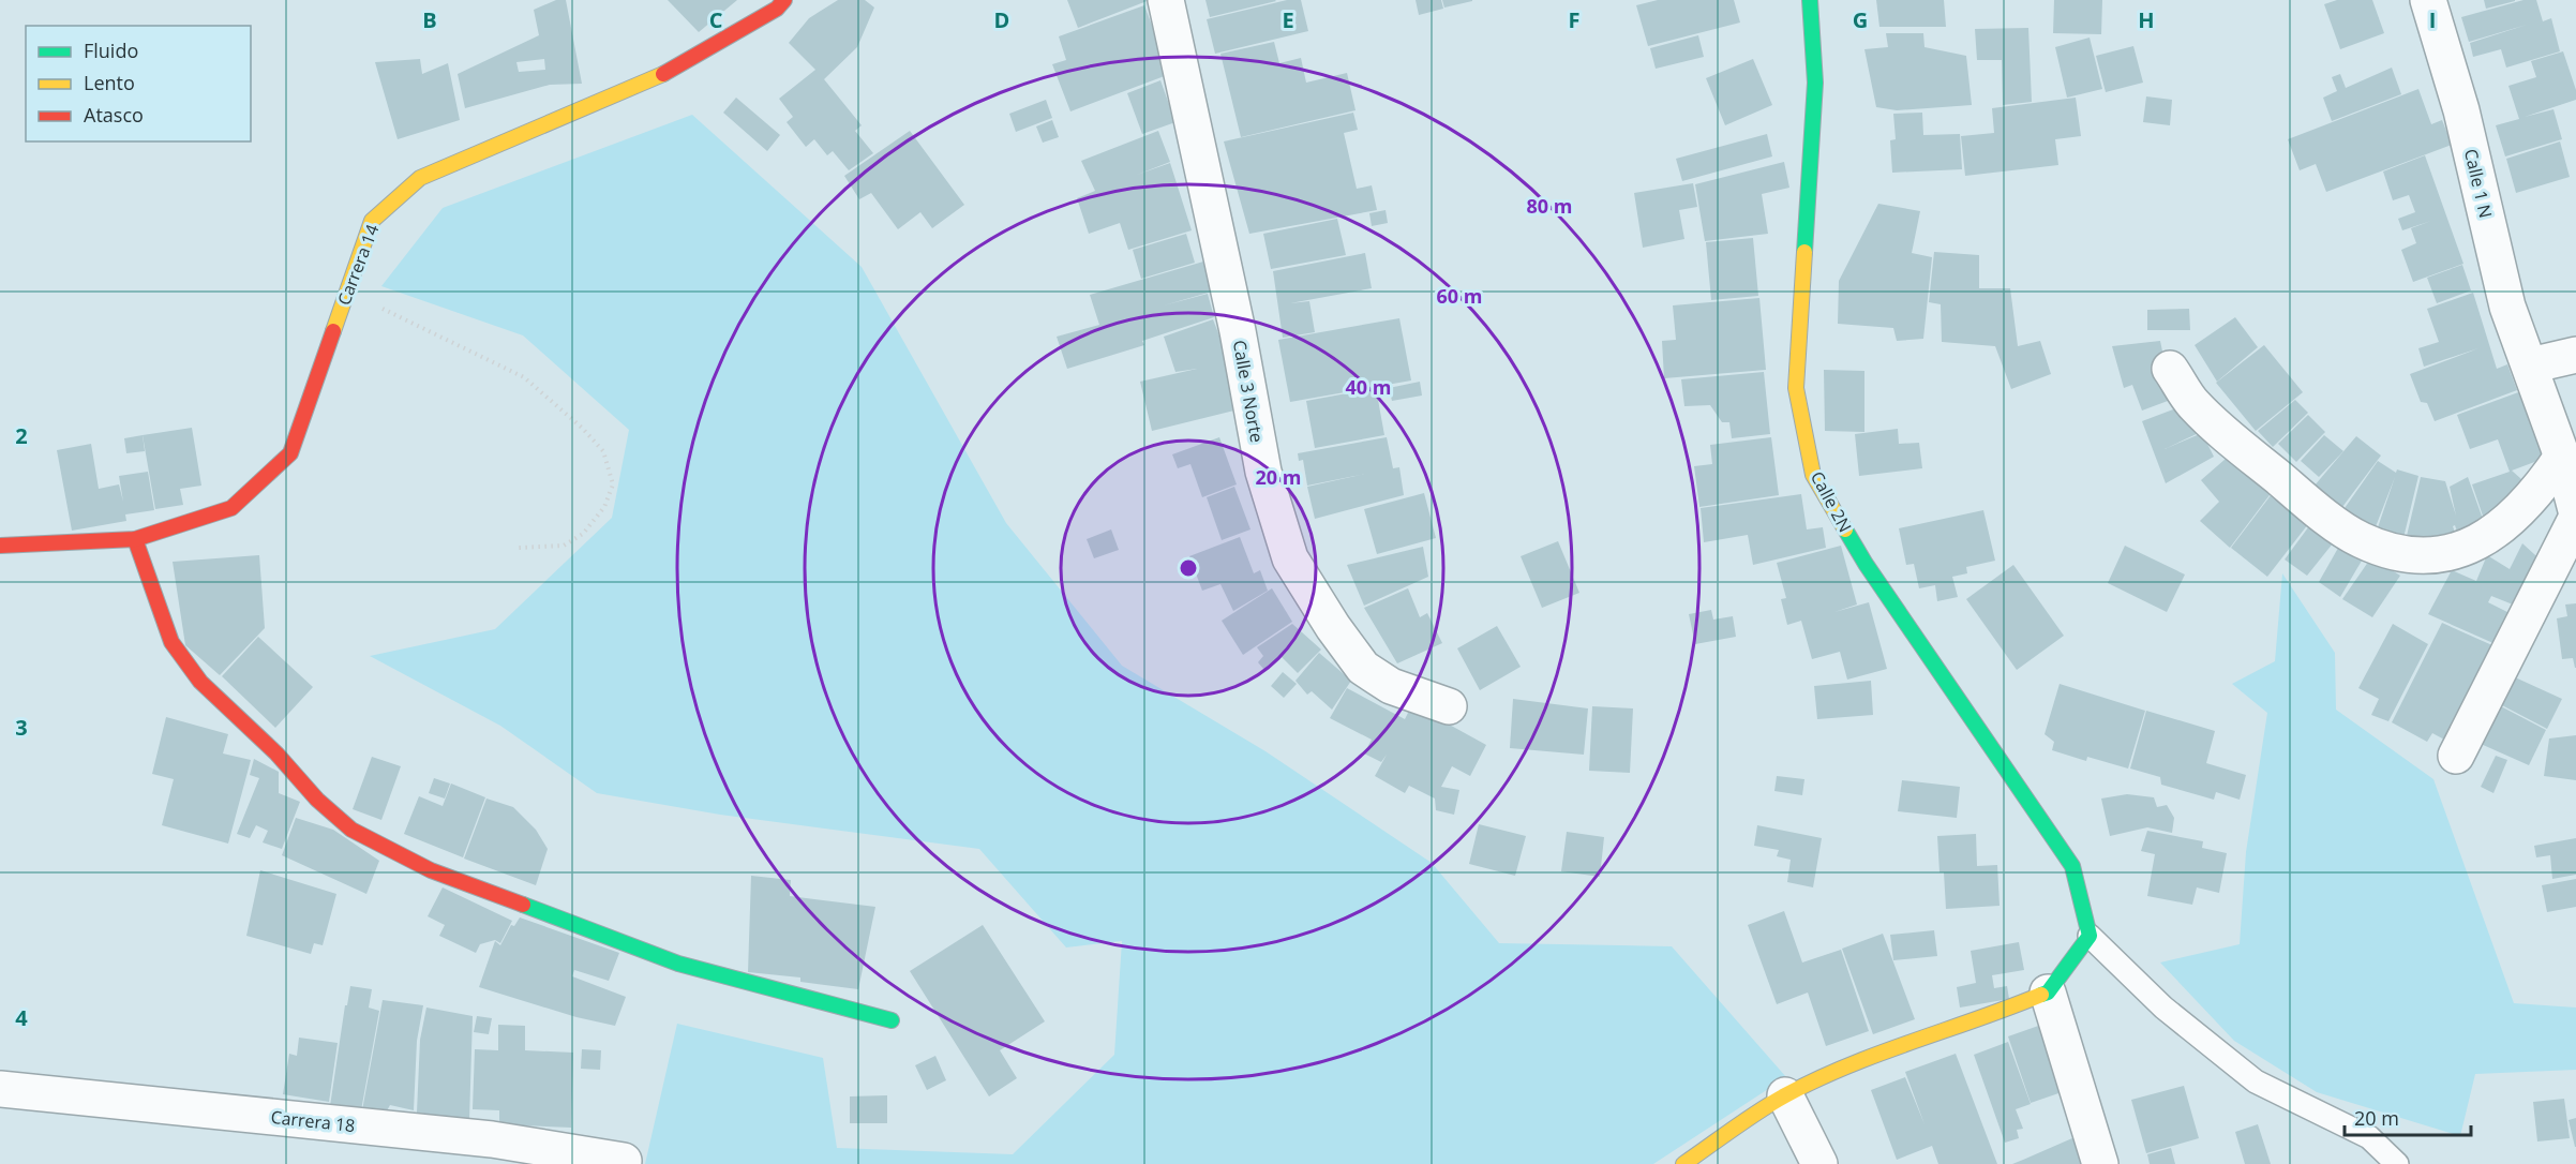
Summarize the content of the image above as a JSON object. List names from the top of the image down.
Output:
{
  "streets": {
    "street": [
      "Calle 1 N",
      "Carrera 14",
      "Calle 3 Norte",
      "Calle 2N",
      "Carrera 18"
    ]
  },
  "legend": ["Fluido", "Lento", "Atasco"],
  "scale_bar": "20 m",
  "grid": {
    "columns": [
      "B",
      "C",
      "D",
      "E",
      "F",
      "G",
      "H",
      "I"
    ],
    "rows": ["2", "3", "4"]
  },
  "rings": [
    "80 m",
    "60 m",
    "40 m",
    "20 m"
  ]
}
